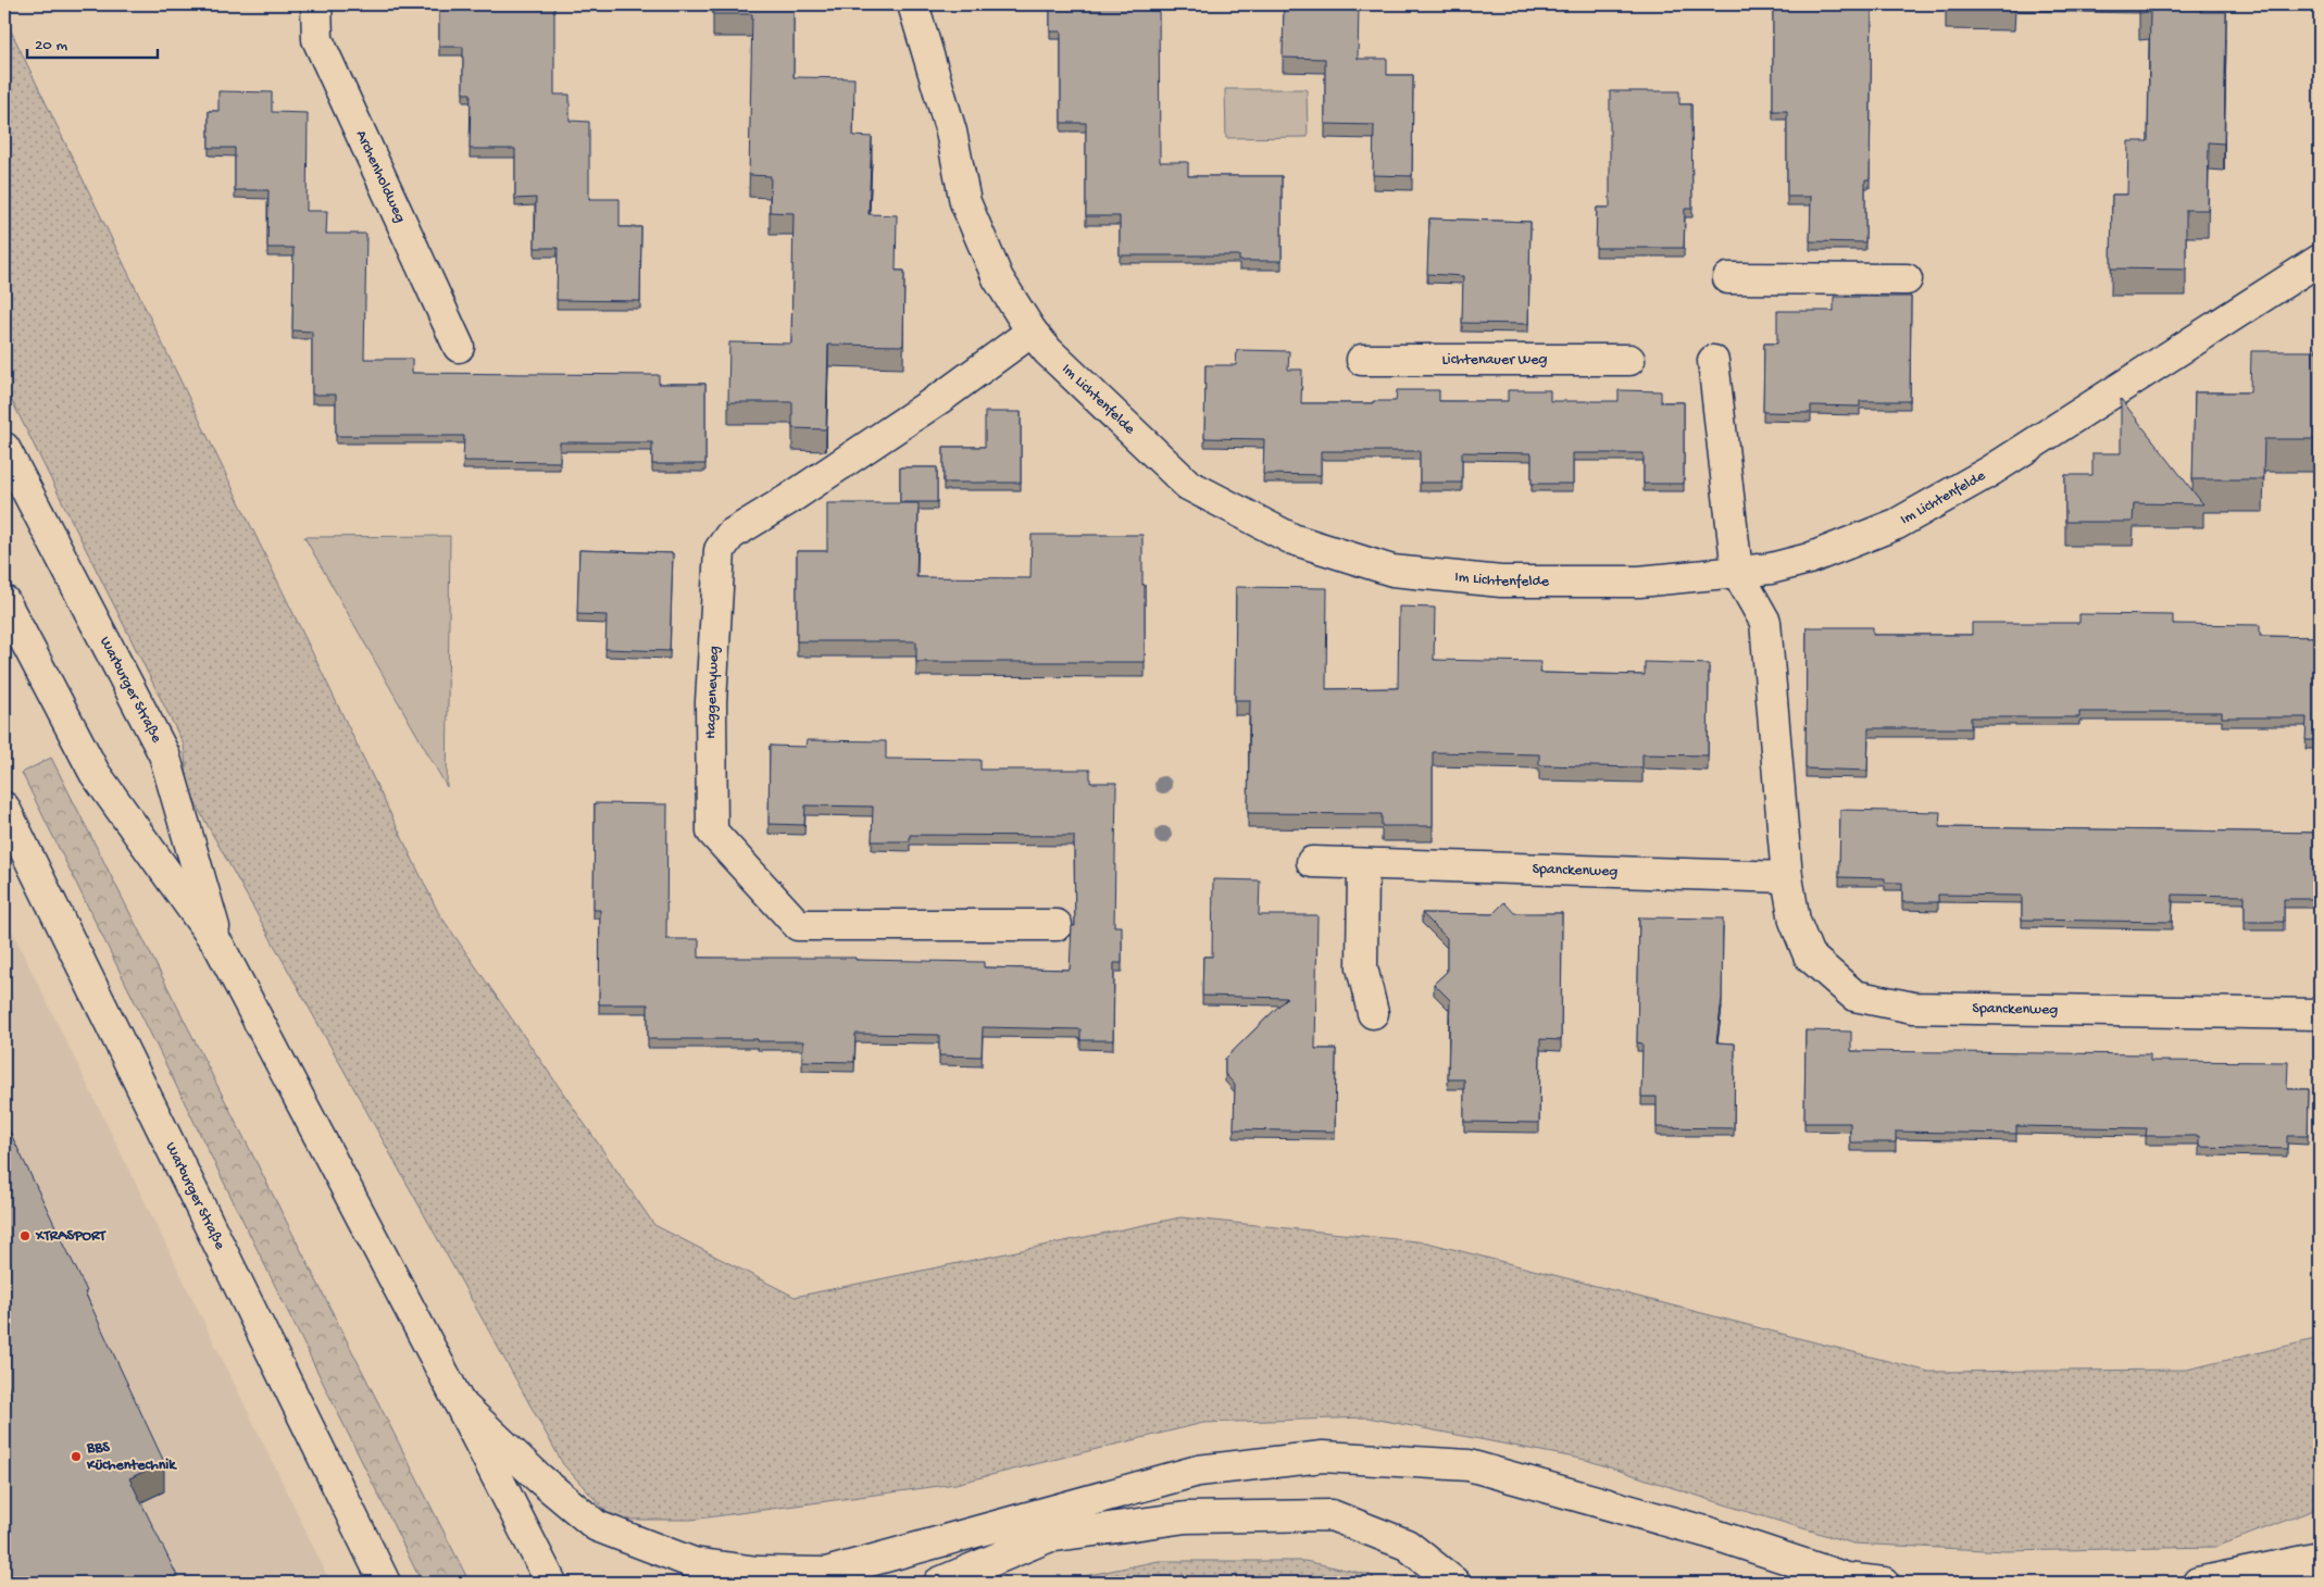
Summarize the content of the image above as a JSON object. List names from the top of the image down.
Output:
{
  "streets": {
    "main road": [
      "Archenholdweg",
      "Lichtenauer Weg",
      "Im Lichtenfelde",
      "Warburger Straße",
      "Haggeneyweg",
      "Spanckenweg"
    ]
  },
  "crossings": [
    ["Im Lichtenfelde", "Haggeneyweg"],
    ["Im Lichtenfelde", "Spanckenweg"]
  ],
  "places": ["XTRASPORT", "BBS Küchentechnik"],
  "scale_bar": "20 m"
}
